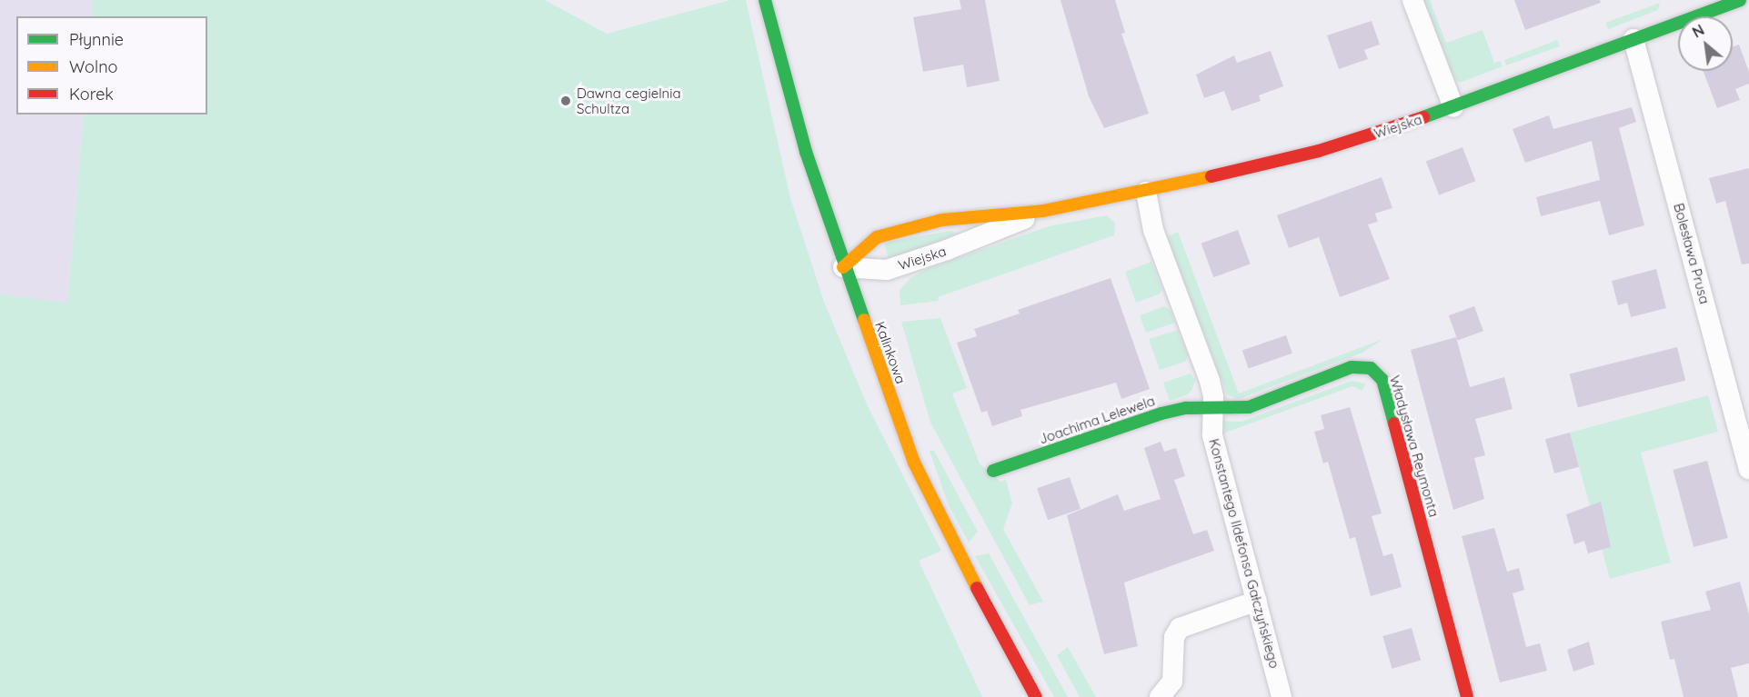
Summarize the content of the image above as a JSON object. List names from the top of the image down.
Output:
{
  "streets": {
    "street": [
      "Wiejska",
      "Bolesława Prusa",
      "Kalinkowa",
      "Joachima Lelewela",
      "Władysława Reymonta",
      "Konstantego Ildefonsa Gałczyńskiego"
    ]
  },
  "crossings": [
    ["Wiejska", "Bolesława Prusa"],
    ["Wiejska", "Kalinkowa"],
    ["Wiejska", "Konstantego Ildefonsa Gałczyńskiego"],
    ["Joachima Lelewela", "Władysława Reymonta"],
    ["Joachima Lelewela", "Konstantego Ildefonsa Gałczyńskiego"],
    ["Władysława Reymonta", "Konstantego Ildefonsa Gałczyńskiego"]
  ],
  "places": ["Dawna cegielnia Schultza"],
  "legend": ["Płynnie", "Wolno", "Korek"],
  "north": "top left"
}
